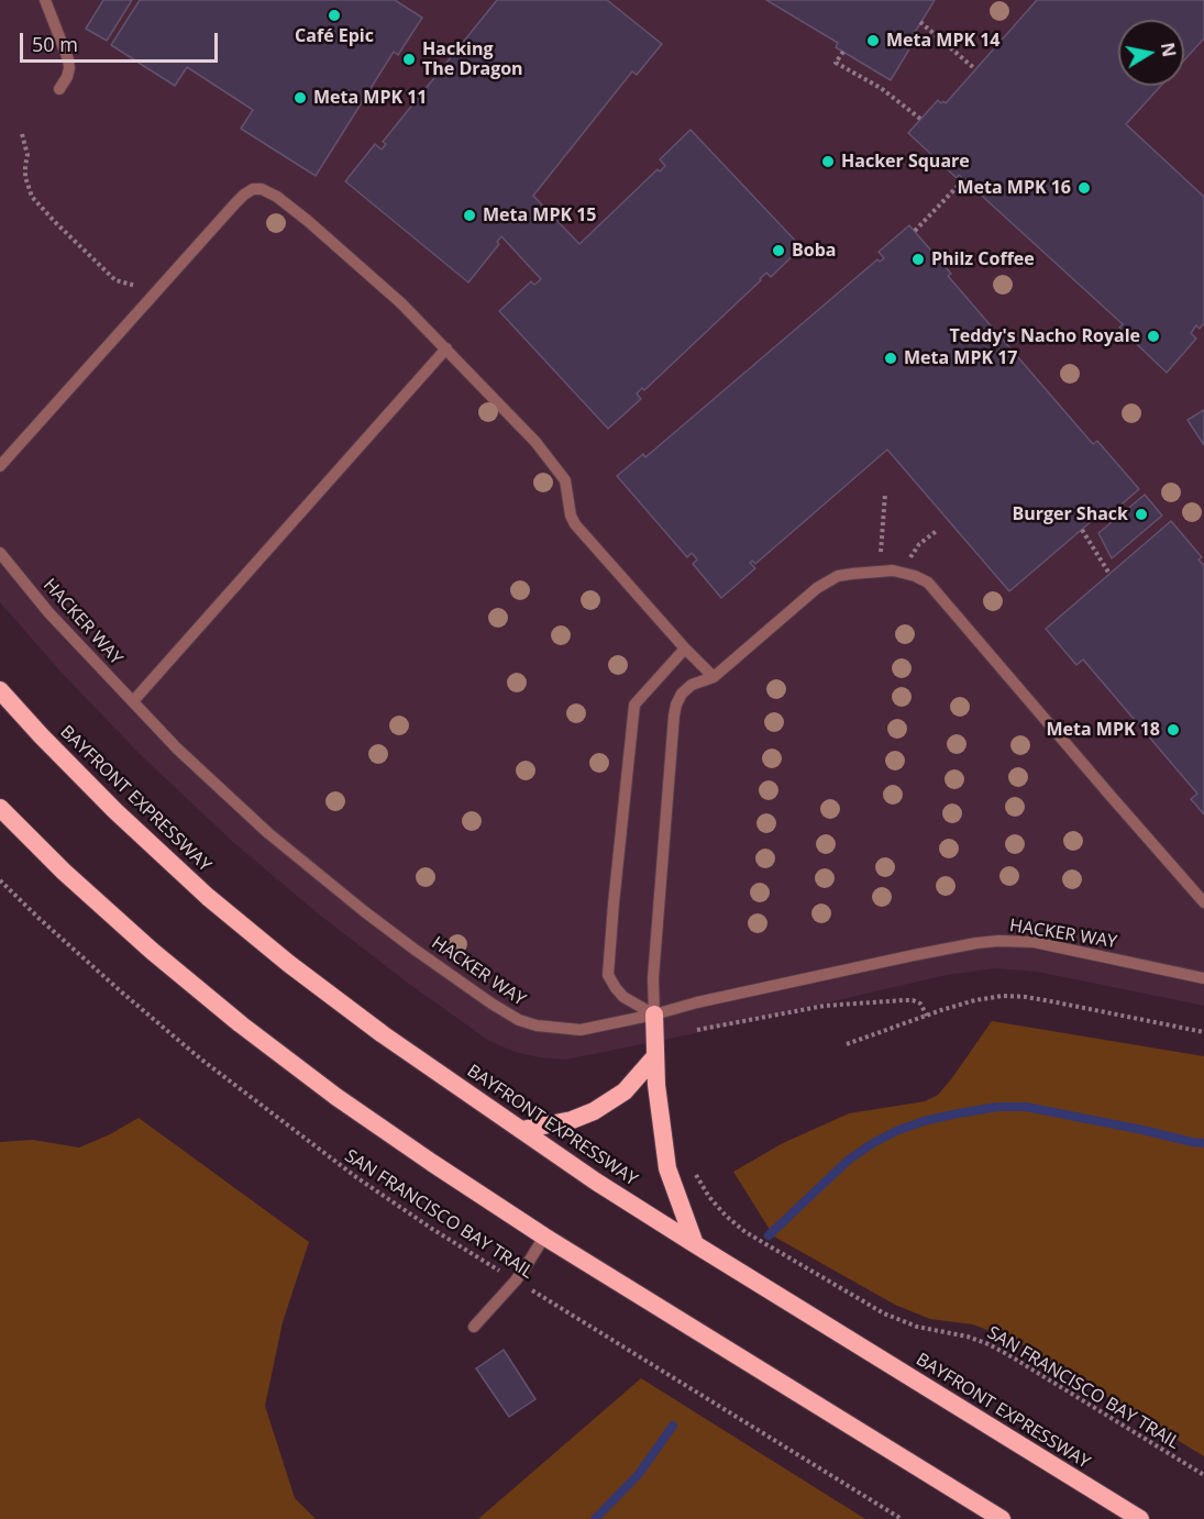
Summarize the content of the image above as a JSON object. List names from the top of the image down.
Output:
{
  "streets": {
    "highway": ["BAYFRONT EXPRESSWAY"],
    "lane": ["HACKER WAY"],
    "path": ["SAN FRANCISCO BAY TRAIL"]
  },
  "places": [
    "Café Epic",
    "Meta MPK 14",
    "Hacking The Dragon",
    "Meta MPK 11",
    "Hacker Square",
    "Meta MPK 16",
    "Meta MPK 15",
    "Boba",
    "Philz Coffee",
    "Teddy's Nacho Royale",
    "Meta MPK 17",
    "Burger Shack",
    "Meta MPK 18"
  ],
  "scale_bar": "50 m",
  "north": "right"
}
